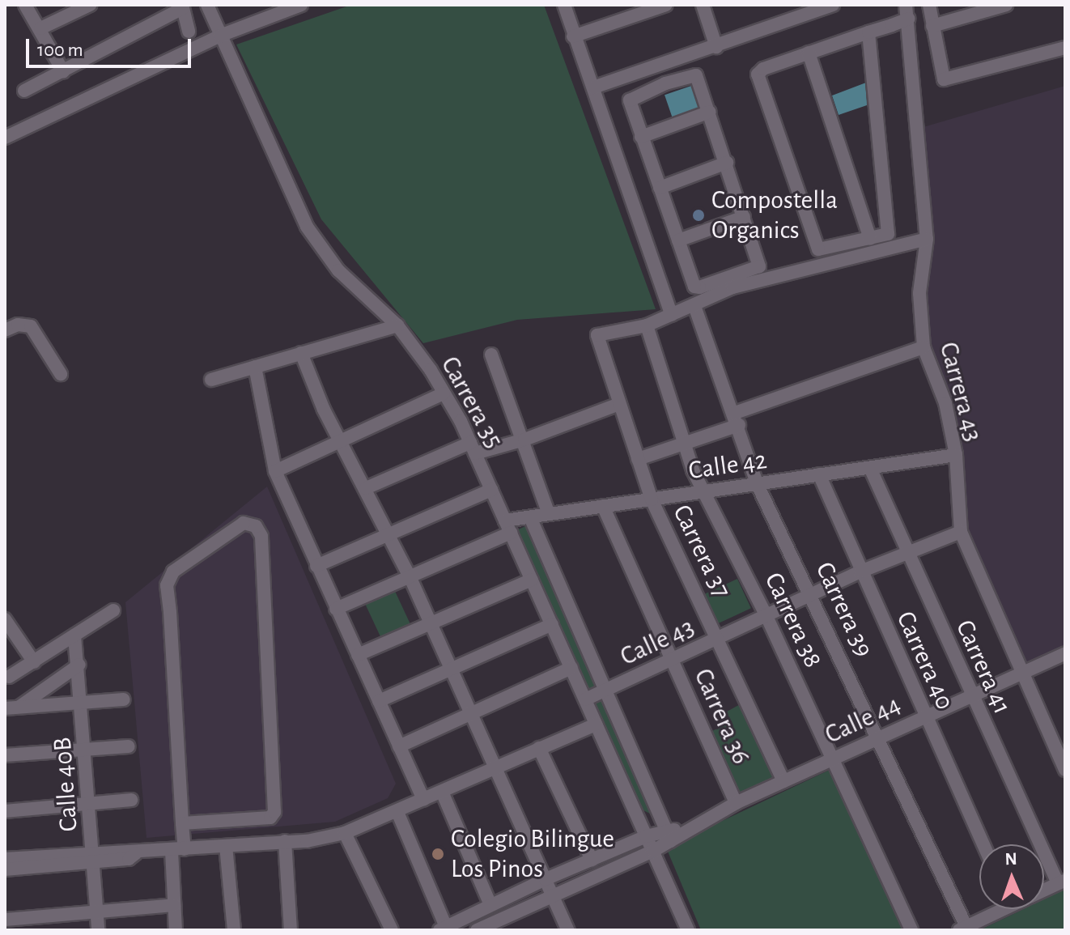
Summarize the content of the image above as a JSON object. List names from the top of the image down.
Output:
{
  "streets": {
    "street": [
      "Carrera 43",
      "Carrera 35",
      "Calle 42",
      "Carrera 37",
      "Carrera 39",
      "Carrera 38",
      "Calle 43",
      "Carrera 40",
      "Carrera 41",
      "Carrera 36",
      "Calle 44",
      "Calle 40B"
    ]
  },
  "crossings": [
    ["Carrera 43", "Calle 42"],
    ["Carrera 43", "Calle 43"],
    ["Carrera 43", "Calle 44"],
    ["Carrera 35", "Calle 42"],
    ["Carrera 35", "Calle 43"],
    ["Carrera 35", "Calle 44"],
    ["Calle 42", "Carrera 37"],
    ["Calle 42", "Carrera 39"],
    ["Calle 42", "Carrera 38"],
    ["Calle 42", "Carrera 40"],
    ["Calle 42", "Carrera 41"],
    ["Calle 42", "Carrera 36"],
    ["Carrera 37", "Carrera 38"],
    ["Carrera 37", "Calle 43"],
    ["Carrera 37", "Calle 44"],
    ["Carrera 39", "Calle 43"],
    ["Carrera 39", "Calle 44"],
    ["Carrera 38", "Calle 43"],
    ["Carrera 38", "Calle 44"],
    ["Calle 43", "Carrera 40"],
    ["Calle 43", "Carrera 41"],
    ["Calle 43", "Carrera 36"],
    ["Carrera 40", "Calle 44"],
    ["Carrera 41", "Calle 44"],
    ["Carrera 36", "Calle 44"]
  ],
  "places": ["Compostella Organics", "Colegio Bilingue Los Pinos"],
  "scale_bar": "100 m",
  "north": "top"
}
